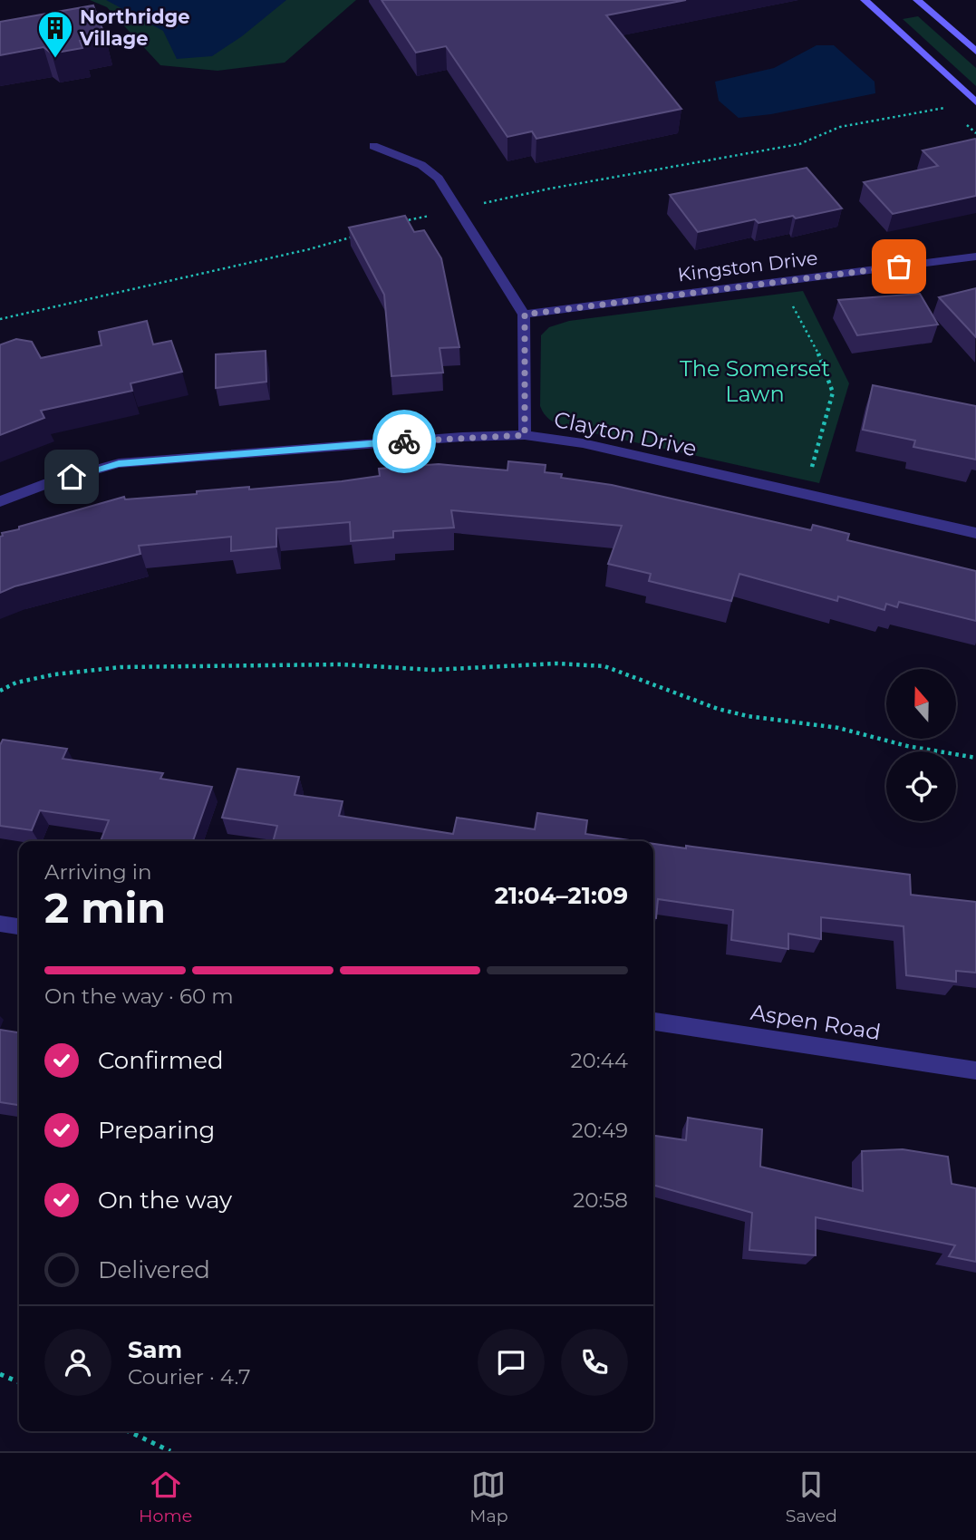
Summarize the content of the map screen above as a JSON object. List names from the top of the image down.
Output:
{
  "streets": {
    "street": ["Kingston Drive", "Clayton Drive", "Aspen Road"]
  },
  "parks": ["The Somerset Lawn"],
  "places": {
    "building": ["Northridge Village"]
  },
  "north": "top",
  "page": {
    "heading": ["2 min", "Arriving in", "21:04–21:09"],
    "panel": ["Sam", "Courier · 4.7"],
    "bar": "On the way · 60 m",
    "list": [
      ["Confirmed", "20:44"],
      ["Preparing", "20:49"],
      ["On the way", "20:58"],
      "Delivered"
    ],
    "tabs": ["Home", "Map", "Saved"]
  }
}
